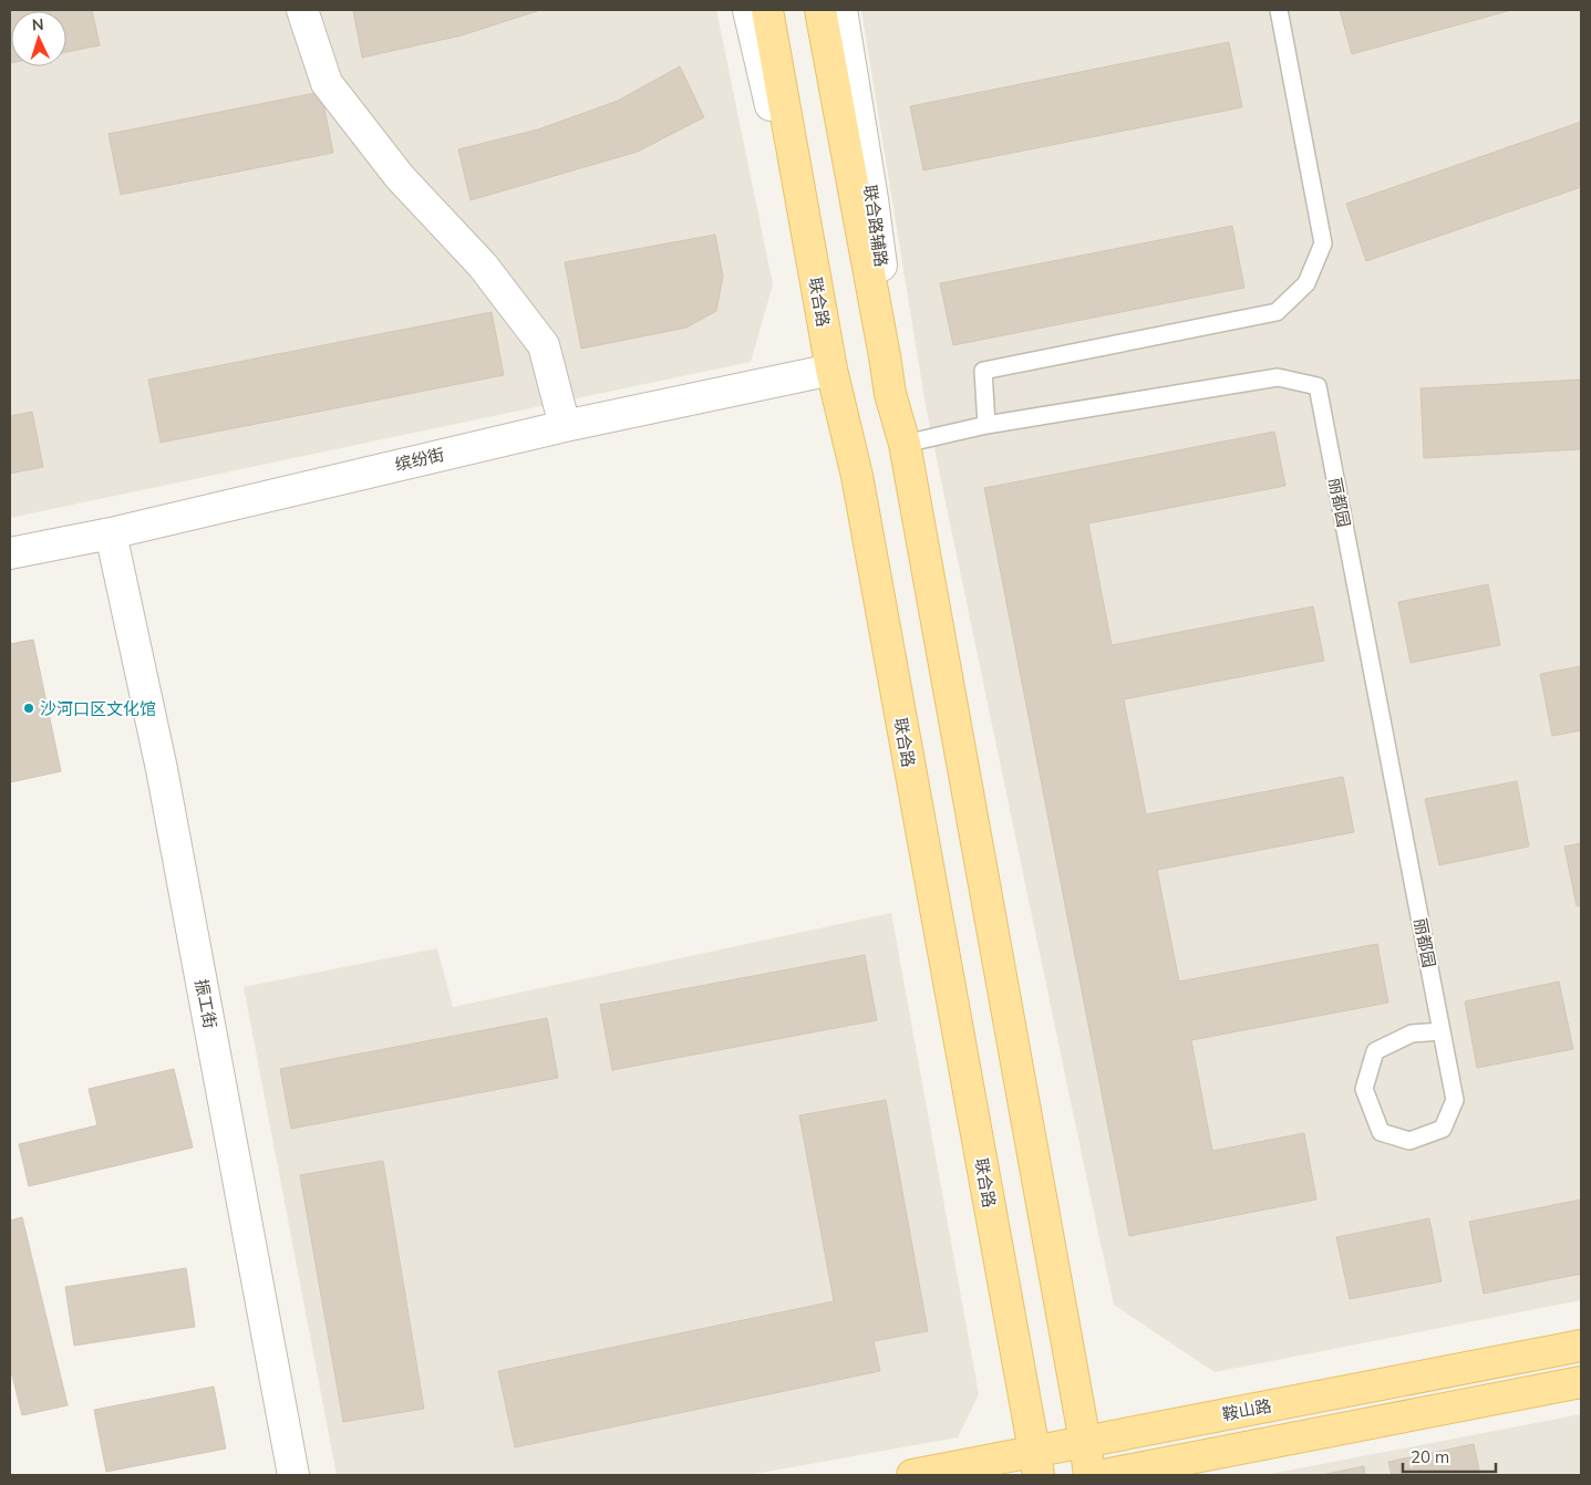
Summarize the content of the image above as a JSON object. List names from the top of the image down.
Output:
{
  "streets": {
    "main road": ["联合路", "鞍山路"],
    "street": ["联合路辅路", "缤纷街", "振工街"],
    "lane": ["丽都园"]
  },
  "crossings": [
    ["联合路辅路", "丽都园"],
    ["联合路", "缤纷街"],
    ["联合路", "鞍山路"],
    ["缤纷街", "振工街"]
  ],
  "places": ["沙河口区文化馆"],
  "scale_bar": "20 m",
  "north": "top"
}
